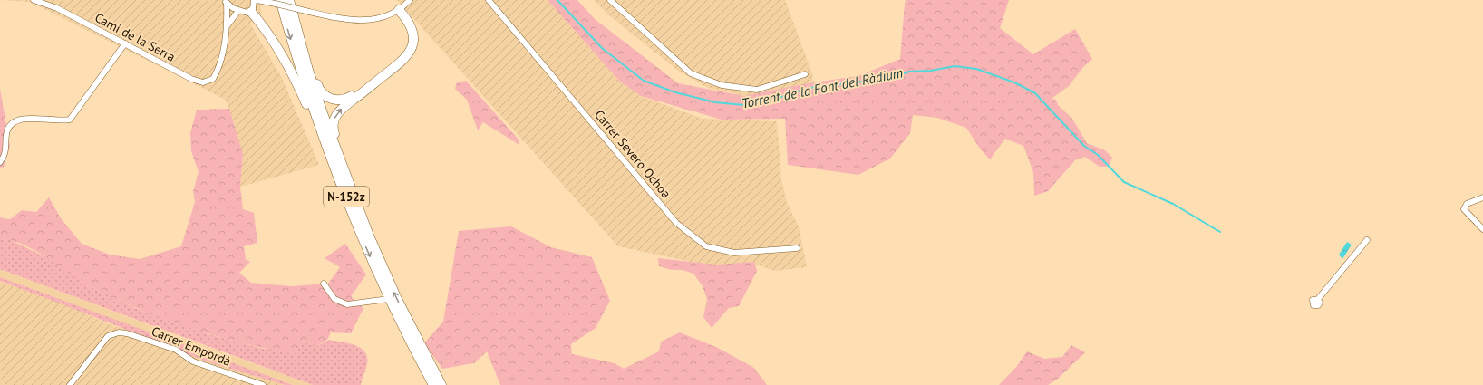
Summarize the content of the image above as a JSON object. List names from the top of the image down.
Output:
{
  "streets": {
    "highway": ["N-152z"],
    "street": ["Camí de la Serra", "Carrer Severo Ochoa", "Carrer Empordà"]
  },
  "water": ["Torrent de la Font del Ràdium"]
}
